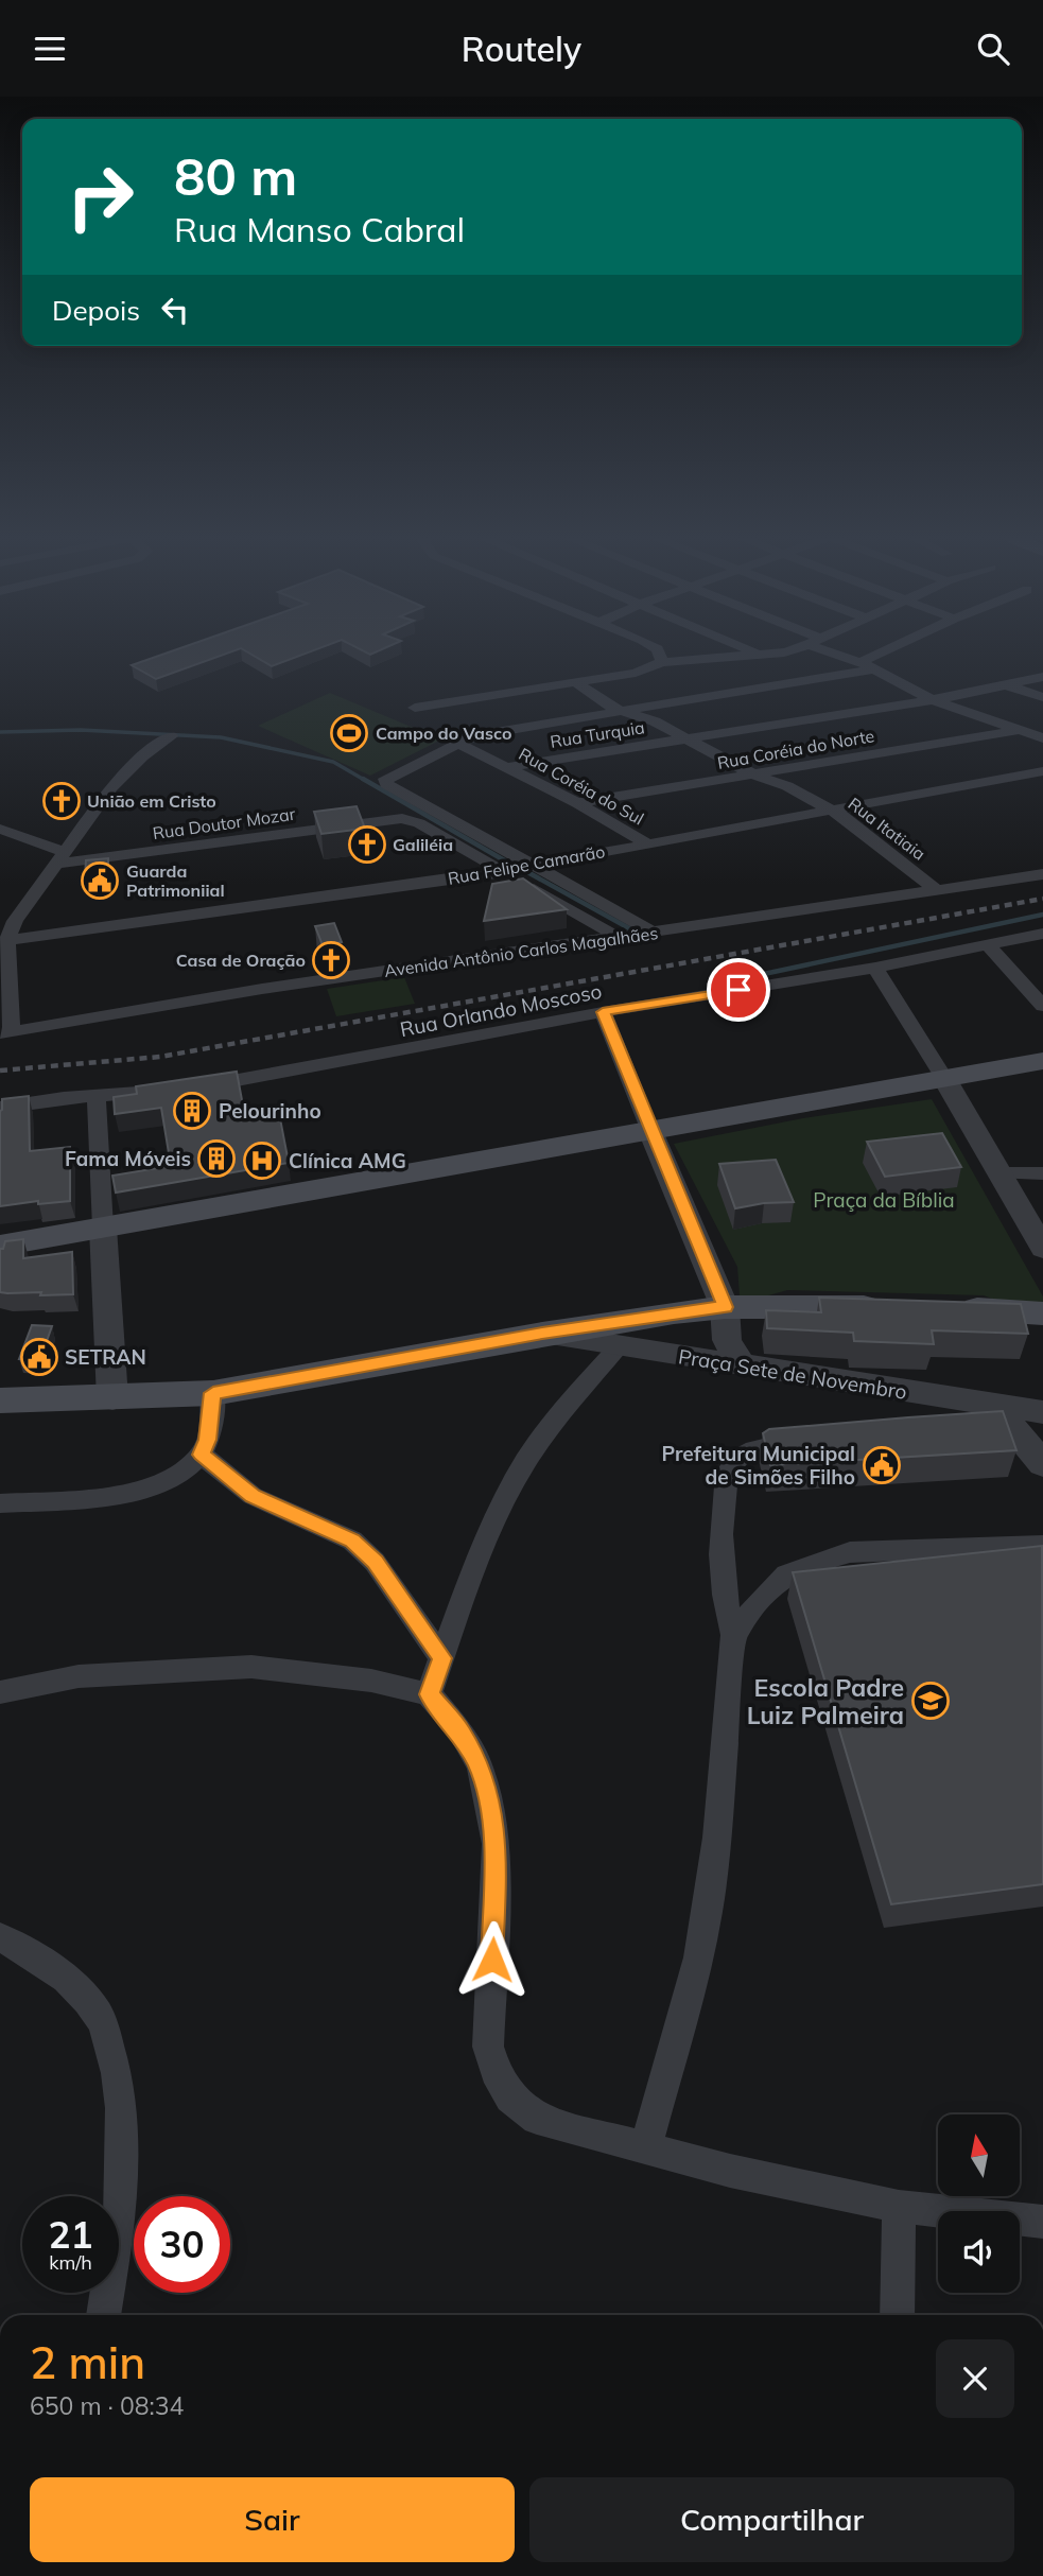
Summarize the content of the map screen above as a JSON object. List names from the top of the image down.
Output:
{
  "streets": {
    "street": [
      "Rua Turquia",
      "Rua Coréia do Norte",
      "Rua Coréia do Sul",
      "Rua Doutor Mozar",
      "Rua Itatiaia",
      "Rua Felipe Camarão",
      "Avenida Antônio Carlos Magalhães",
      "Rua Orlando Moscoso",
      "Praça Sete de Novembro"
    ]
  },
  "crossings": [
    ["Rua Turquia", "Rua Coréia do Sul"],
    ["Rua Turquia", "Rua Itatiaia"],
    ["Rua Coréia do Norte", "Rua Coréia do Sul"],
    ["Rua Coréia do Norte", "Rua Itatiaia"],
    ["Rua Coréia do Sul", "Rua Felipe Camarão"],
    ["Rua Doutor Mozar", "Rua Felipe Camarão"],
    ["Rua Itatiaia", "Rua Felipe Camarão"],
    ["Rua Itatiaia", "Avenida Antônio Carlos Magalhães"]
  ],
  "parks": ["Praça da Bíblia"],
  "places": {
    "sports": ["Campo do Vasco"],
    "church": ["União em Cristo", "Galiléia", "Casa de Oração"],
    "public building": ["Guarda Patrimoniial", "SETRAN", "Prefeitura Municipal de Simões Filho"],
    "building": ["Pelourinho", "Fama Móveis"],
    "hospital": ["Clínica AMG"],
    "school or university": ["Escola Padre Luiz Palmeira"]
  },
  "north": "top",
  "page": {
    "header": "Routely",
    "turn": ["80 m", "Rua Manso Cabral"],
    "then": "Depois",
    "speed": "21 km/h",
    "limit": "30",
    "heading": ["2 min", "650 m · 08:34"],
    "buttons": ["Sair", "Compartilhar"]
  }
}
